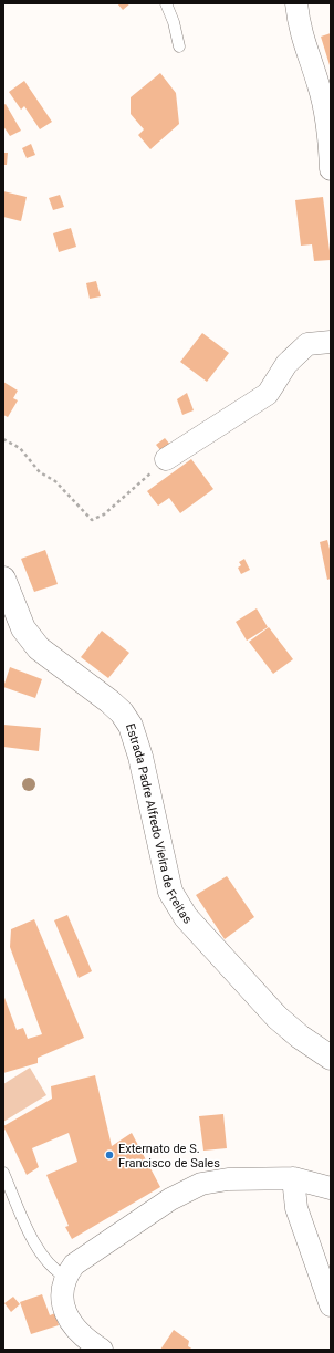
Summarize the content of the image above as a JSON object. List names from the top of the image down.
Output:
{
  "streets": {
    "main road": ["Estrada Padre Alfredo Vieira de Freitas"]
  },
  "places": ["Externato de S. Francisco de Sales"]
}
